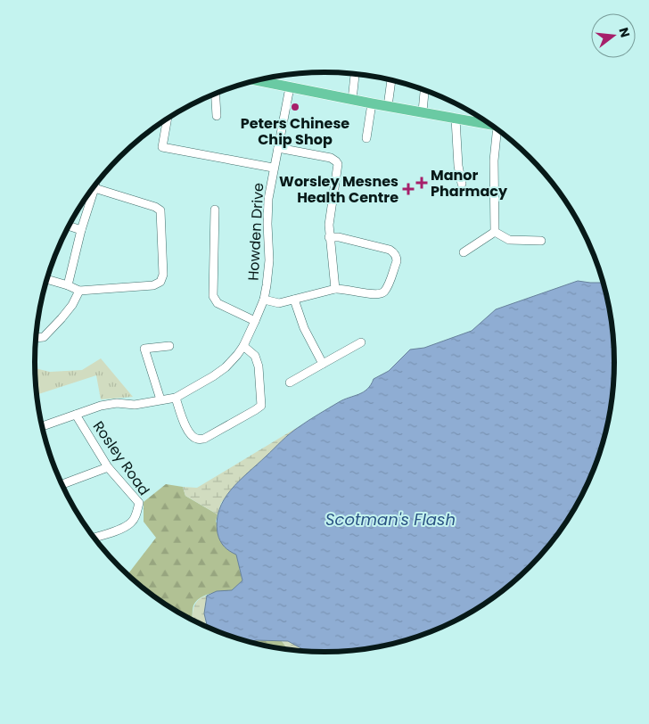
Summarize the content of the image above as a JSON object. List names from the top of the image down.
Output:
{
  "streets": {
    "street": ["Howden Drive", "Rosley Road"]
  },
  "crossings": [
    ["Howden Drive", "Rosley Road"]
  ],
  "water": ["Scotman's Flash"],
  "places": {
    "other": ["Peters Chinese Chip Shop"],
    "health": ["Manor Pharmacy", "Worsley Mesnes Health Centre"]
  },
  "north": "right"
}
